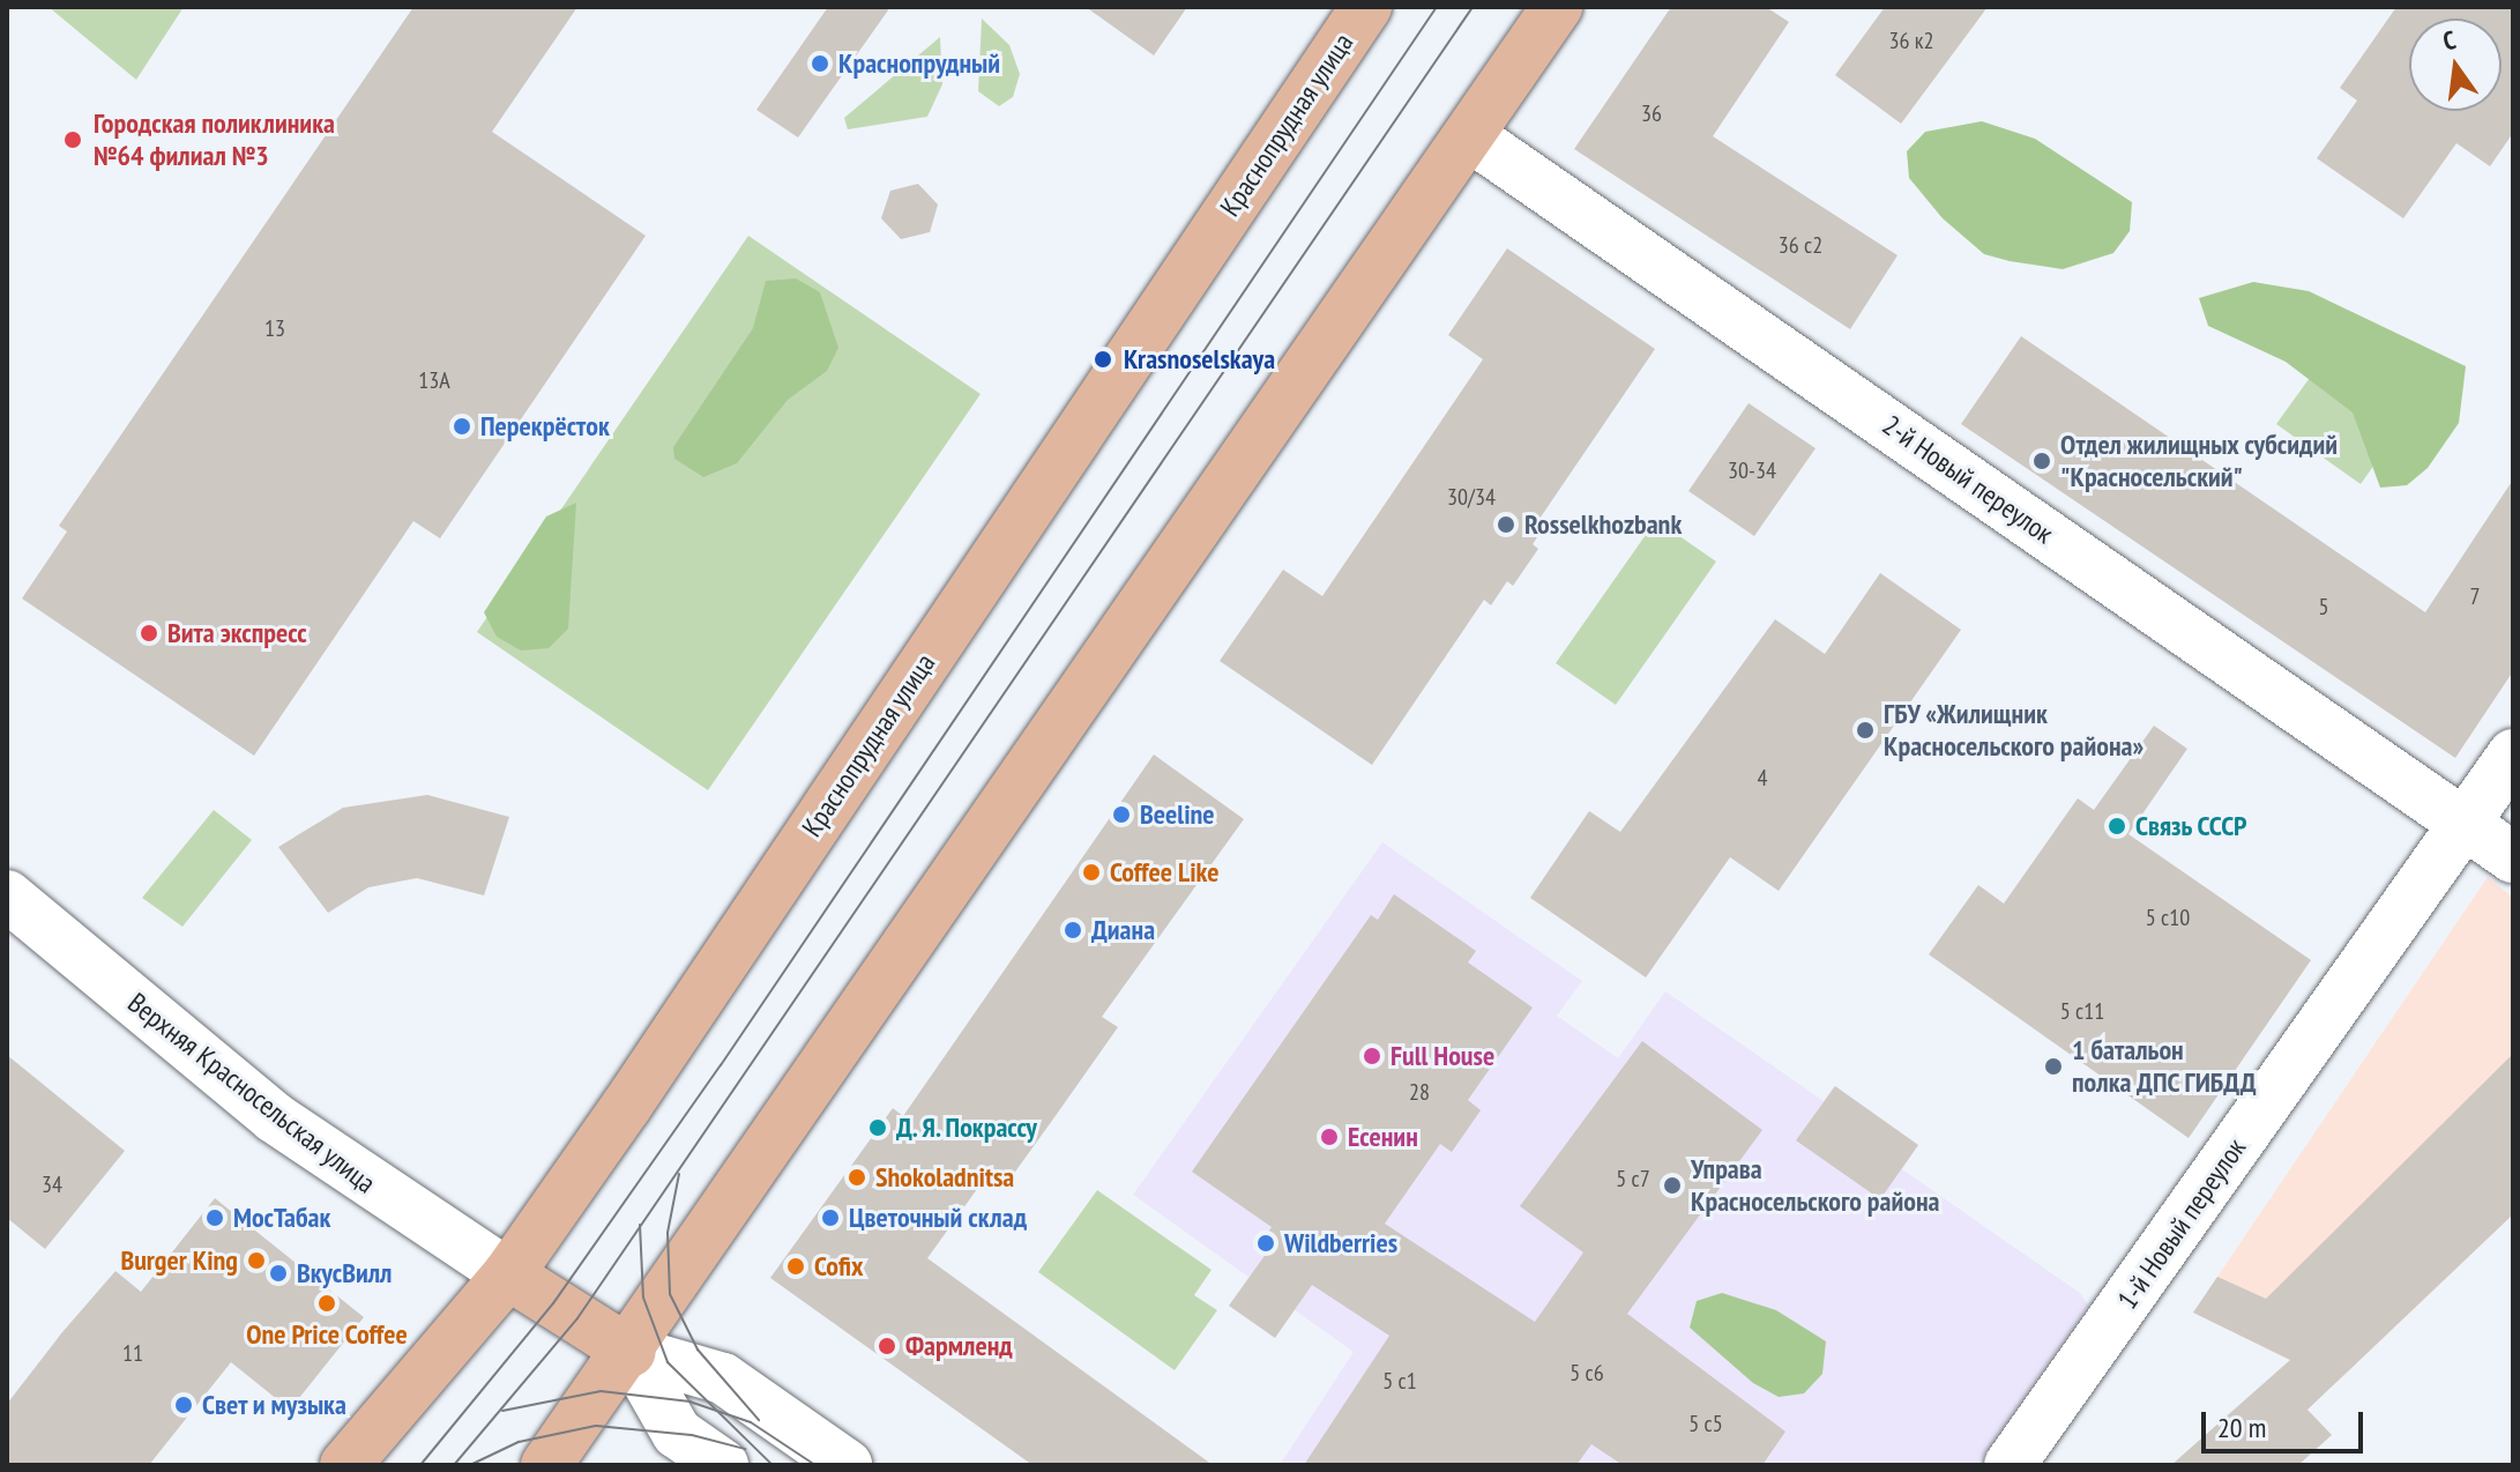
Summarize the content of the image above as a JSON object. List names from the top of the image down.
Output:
{
  "streets": {
    "main road": ["Краснопрудная улица"],
    "street": ["2-й Новый переулок", "Верхняя Красносельская улица", "1-й Новый переулок"]
  },
  "crossings": [
    ["Краснопрудная улица", "Верхняя Красносельская улица"],
    ["2-й Новый переулок", "1-й Новый переулок"]
  ],
  "places": [
    "Краснопрудный",
    "Городская поликлиника №64 филиал №3",
    "Krasnoselskaya",
    "Перекрёсток",
    "Отдел жилищных субсидий \"Красносельский\"",
    "Rosselkhozbank",
    "Вита экспресс",
    "ГБУ «Жилищник Красносельского района»",
    "Beeline",
    "Связь СССР",
    "Coffee Like",
    "Диана",
    "Full House",
    "1 батальон полка ДПС ГИБДД",
    "Д. Я. Покрассу",
    "Есенин",
    "Shokoladnitsa",
    "Управа Красносельского района",
    "МосТабак",
    "Цветочный склад",
    "Wildberries",
    "Burger King",
    "Cofix",
    "ВкусВилл",
    "One Price Coffee",
    "Фармленд",
    "Свет и музыка"
  ],
  "house_numbers": [
    "36 к2",
    "36",
    "36 с2",
    "13",
    "13А",
    "30-34",
    "30/34",
    "7",
    "5",
    "4",
    "5 с10",
    "5 с11",
    "28",
    "5 с7",
    "34",
    "11",
    "5 с6",
    "5 с1",
    "5 с5"
  ],
  "scale_bar": "20 m",
  "north": "top"
}
